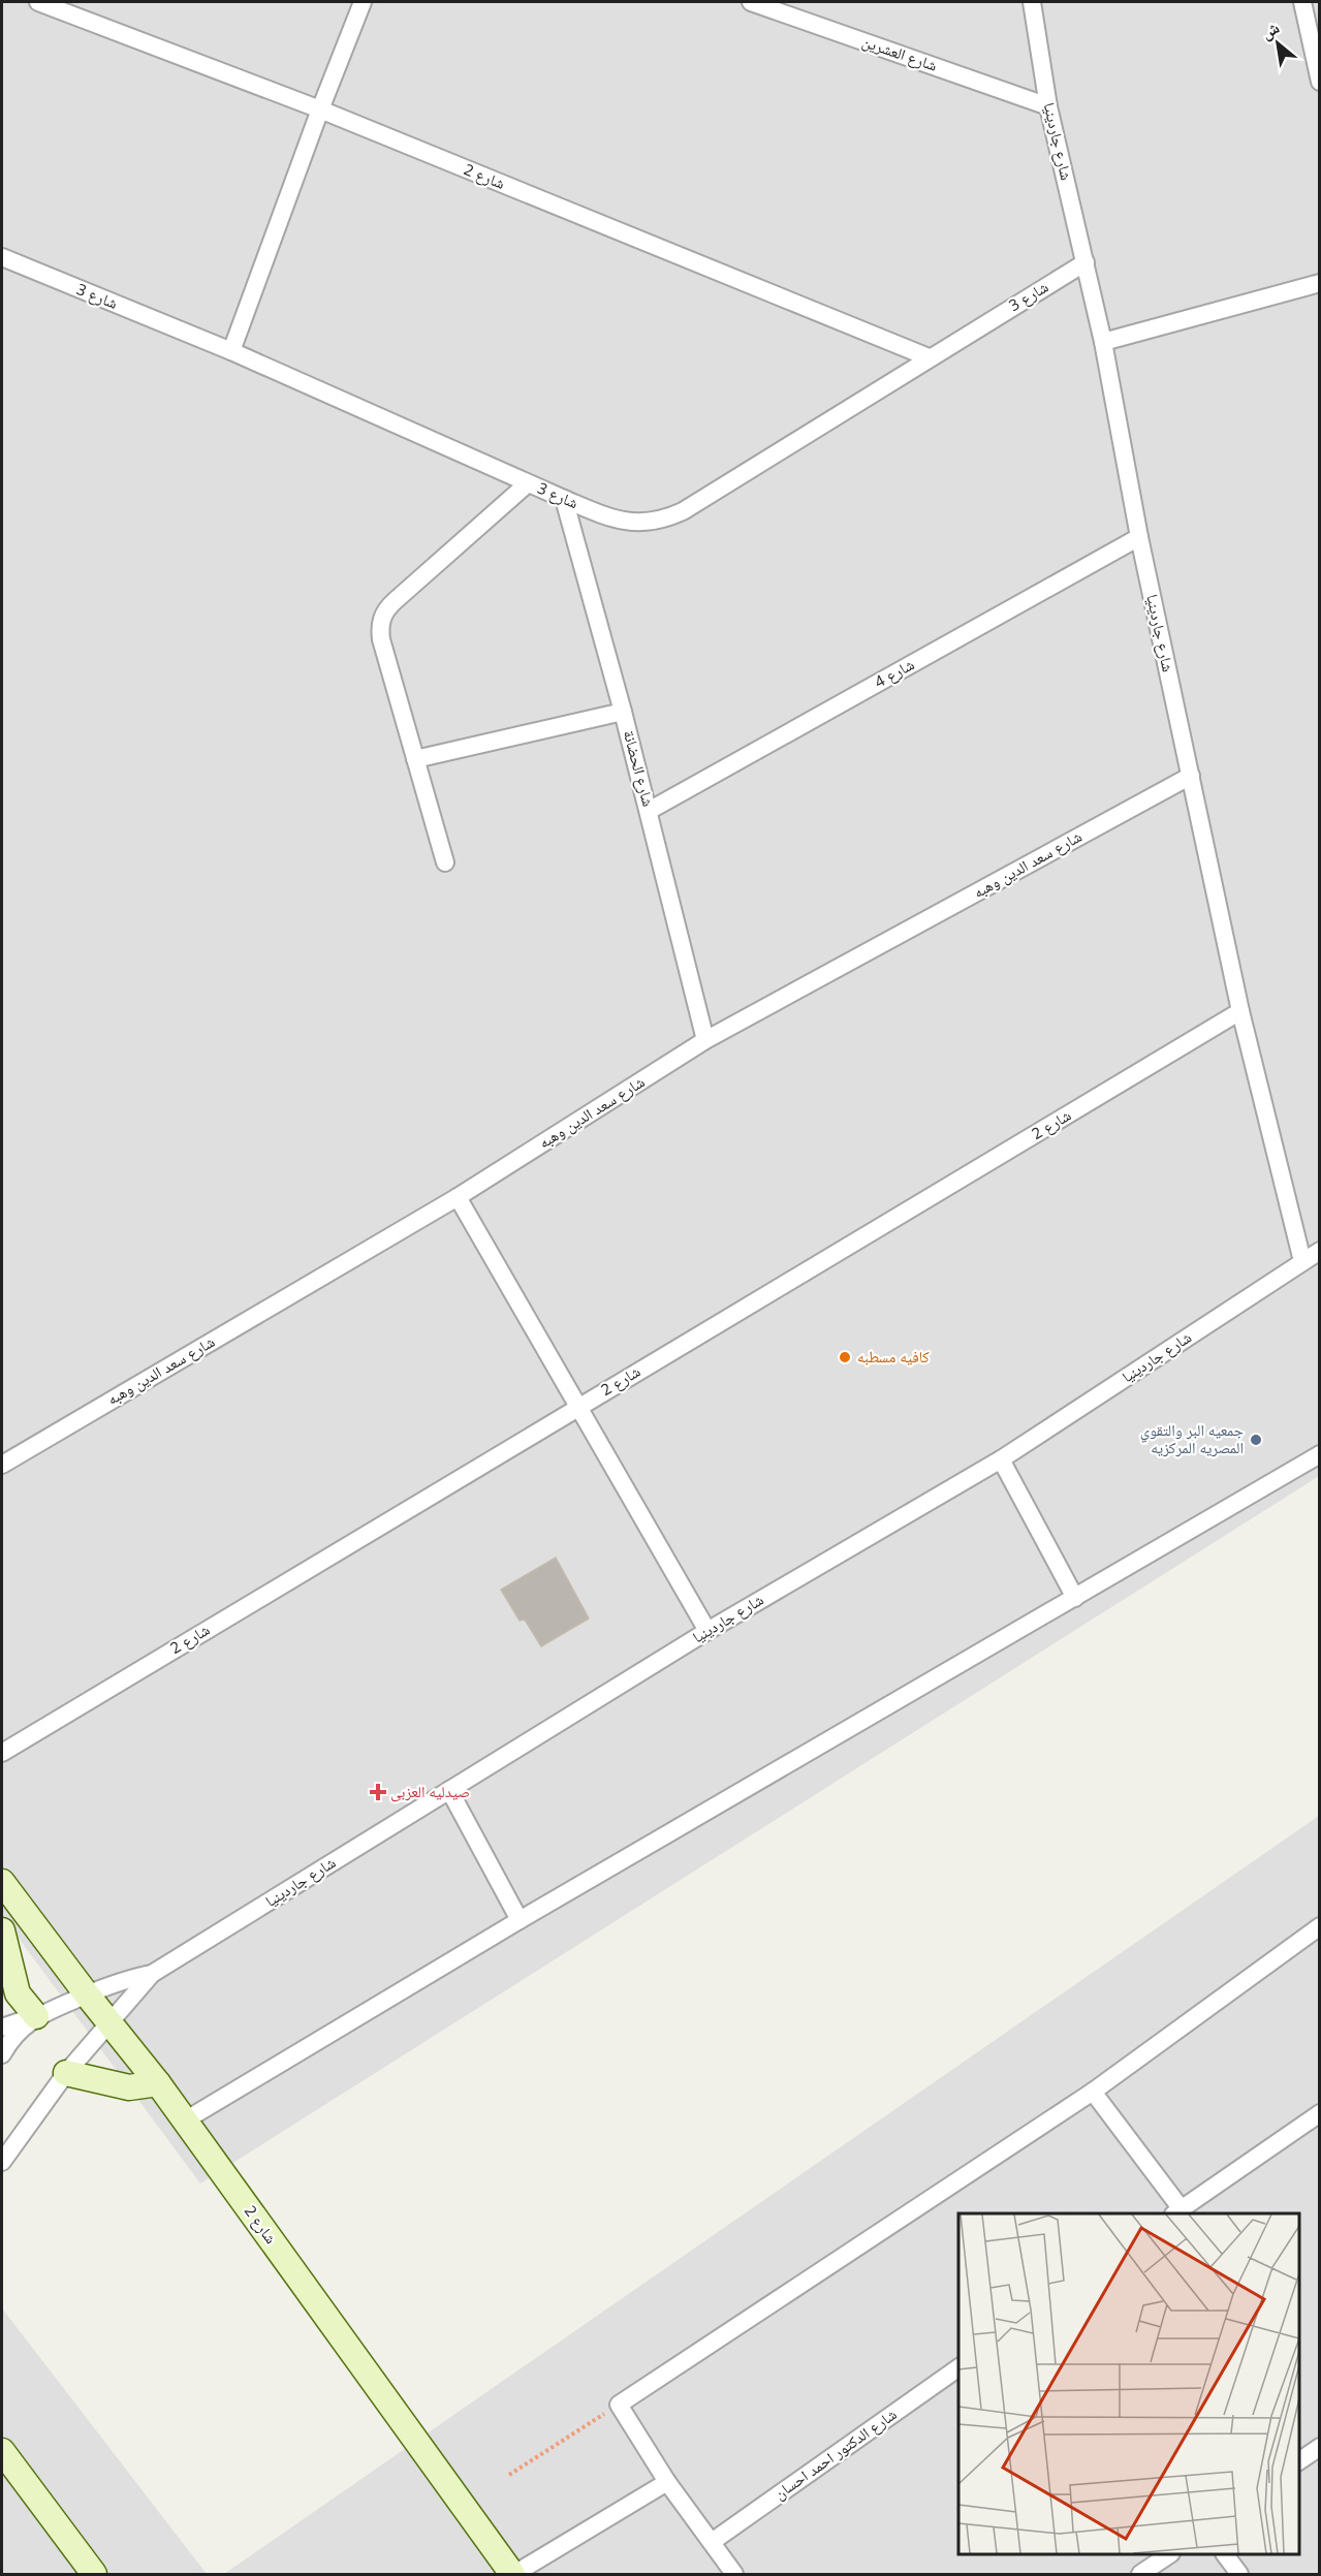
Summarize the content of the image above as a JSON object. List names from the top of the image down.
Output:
{
  "streets": {
    "street": [
      "شارع العشرين",
      "شارع جاردينيا",
      "شارع 2",
      "شارع 3",
      "شارع 4",
      "شارع الحضانة",
      "شارع سعد الدين وهبه",
      "شارع الدكتور احمد احسان"
    ]
  },
  "crossings": [
    ["شارع العشرين", "شارع جاردينيا"],
    ["شارع جاردينيا", "شارع 2"],
    ["شارع جاردينيا", "شارع 3"],
    ["شارع جاردينيا", "شارع 4"],
    ["شارع جاردينيا", "شارع سعد الدين وهبه"],
    ["شارع 2", "شارع 3"],
    ["شارع 3", "شارع الحضانة"],
    ["شارع 4", "شارع الحضانة"],
    ["شارع الحضانة", "شارع سعد الدين وهبه"]
  ],
  "places": {
    "other": ["كافيه مسطبه", "جمعيه البر والتقوي المصريه المركزيه"],
    "health": ["صيدليه العزبى"]
  },
  "north": "top left"
}
